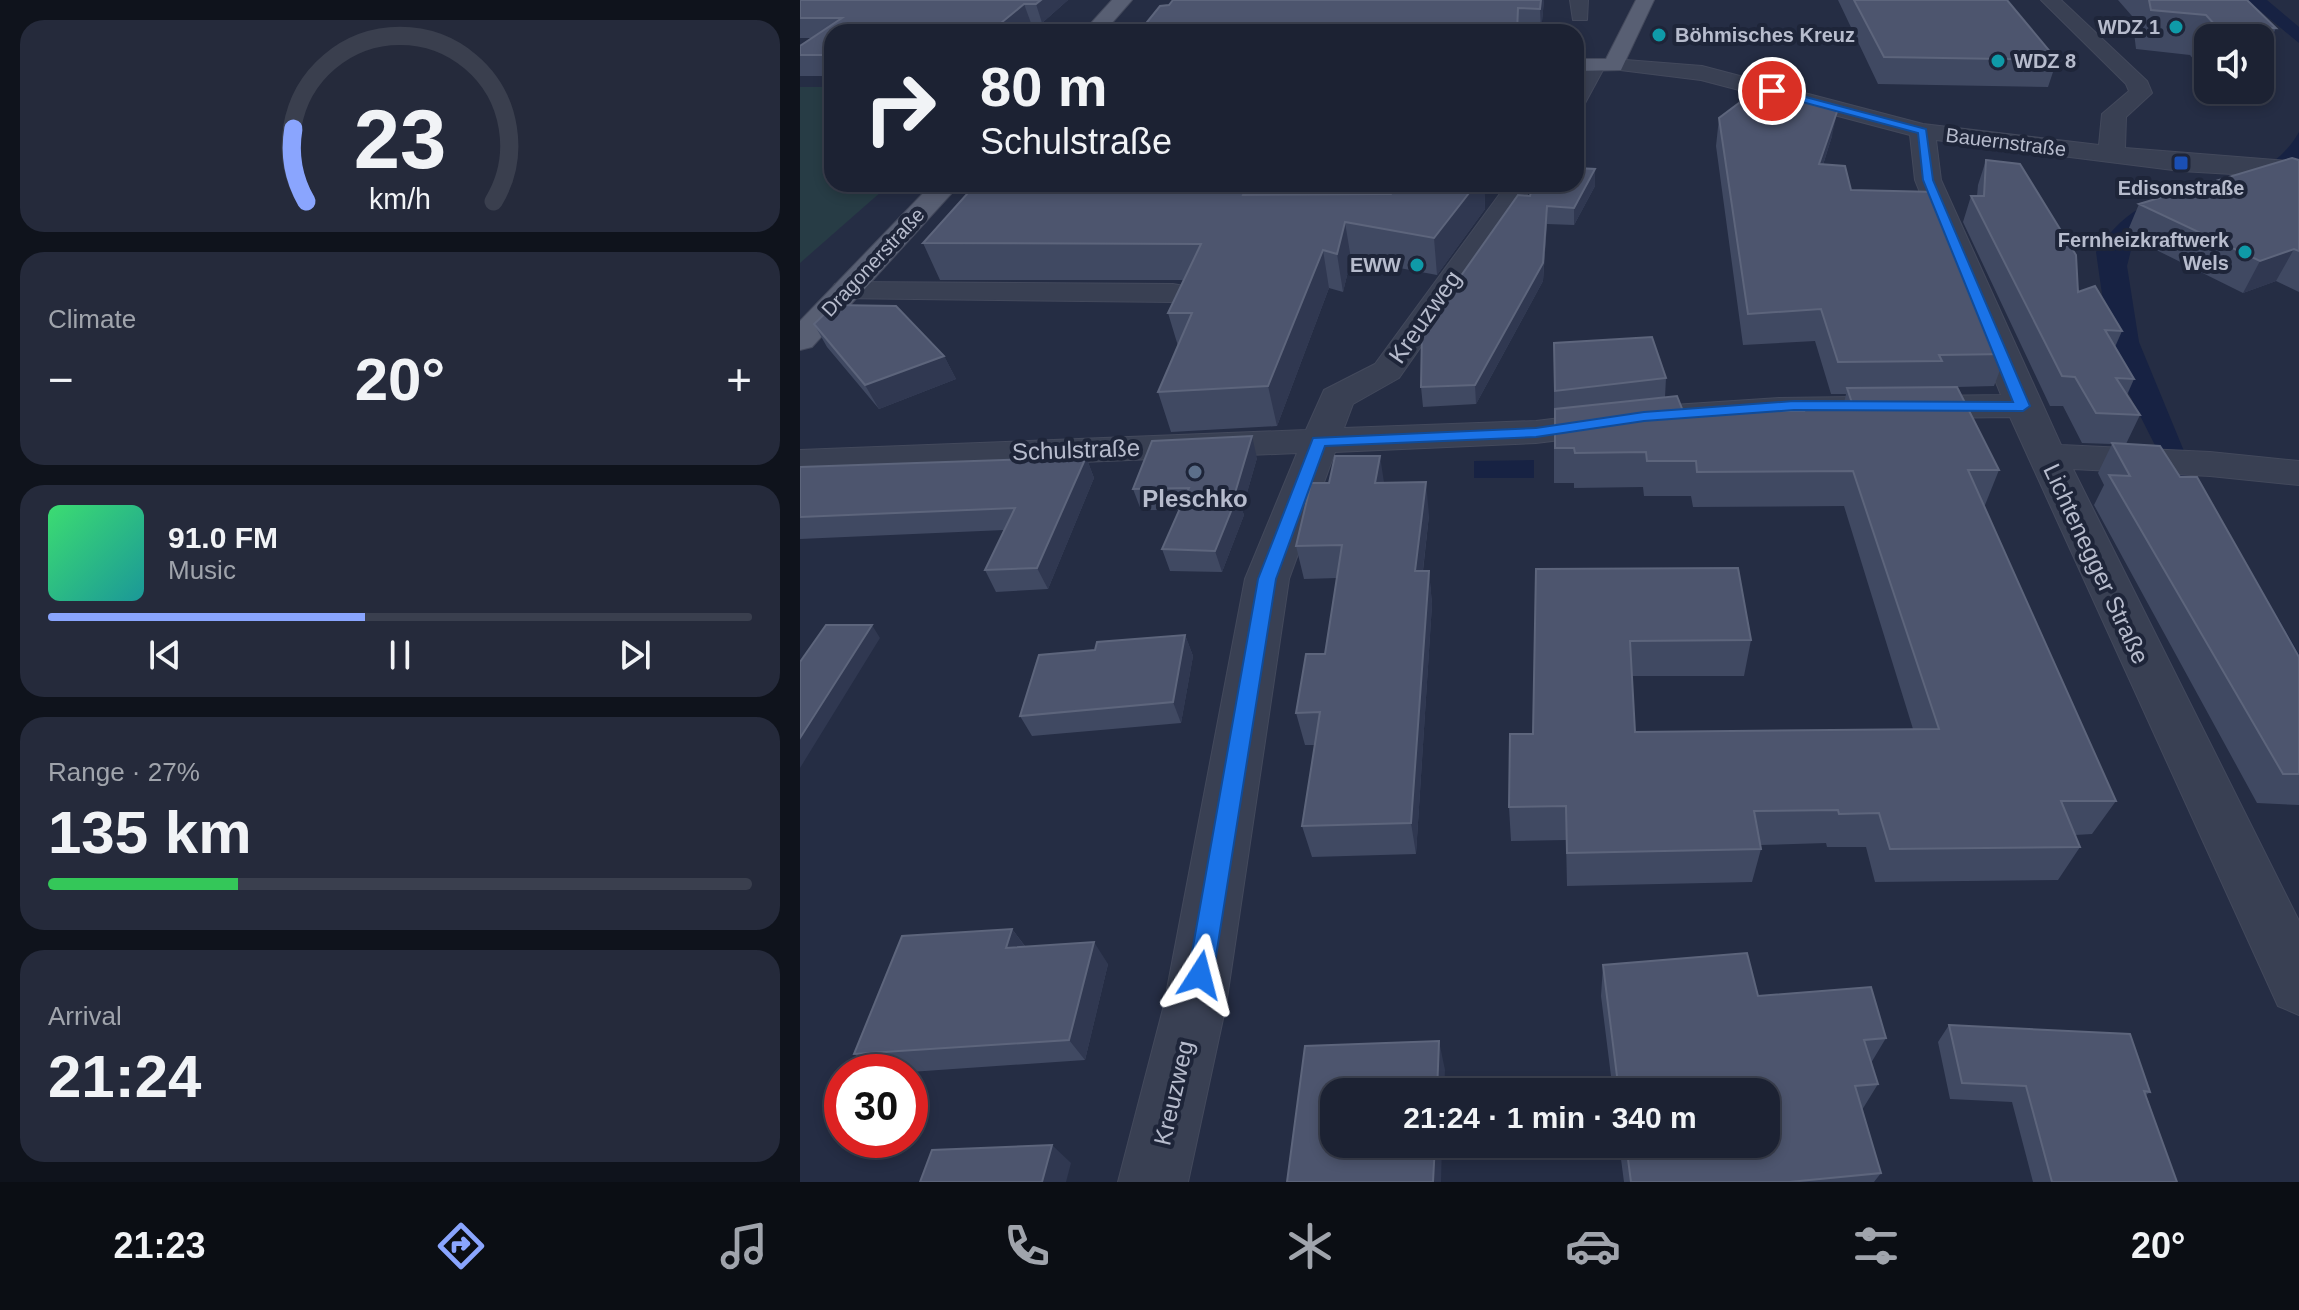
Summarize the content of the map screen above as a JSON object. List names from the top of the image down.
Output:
{
  "streets": {
    "main road": ["Dragonerstraße"],
    "street": [
      "Bauernstraße",
      "Kreuzweg",
      "Schulstraße",
      "Lichtenegger Straße"
    ]
  },
  "crossings": [
    ["Bauernstraße", "Lichtenegger Straße"],
    ["Kreuzweg", "Schulstraße"],
    ["Schulstraße", "Lichtenegger Straße"]
  ],
  "places": {
    "other": [
      "WDZ 1",
      "Böhmisches Kreuz",
      "WDZ 8",
      "Fernheizkraftwerk Wels",
      "EWW",
      "Pleschko"
    ],
    "transit": ["Edisonstraße"]
  },
  "page": {
    "turn": ["80 m", "Schulstraße"],
    "tile": [
      "Climate",
      ["Range · 27%", "135 km"],
      ["Arrival", "21:24"]
    ],
    "heat": ["−", "20°", "+"],
    "song": ["91.0 FM", "Music"],
    "limit": "30",
    "trip": "21:24 · 1 min · 340 m",
    "tabs": ["21:23", "20°"],
    "gauge": ["23", "km/h"]
  }
}
